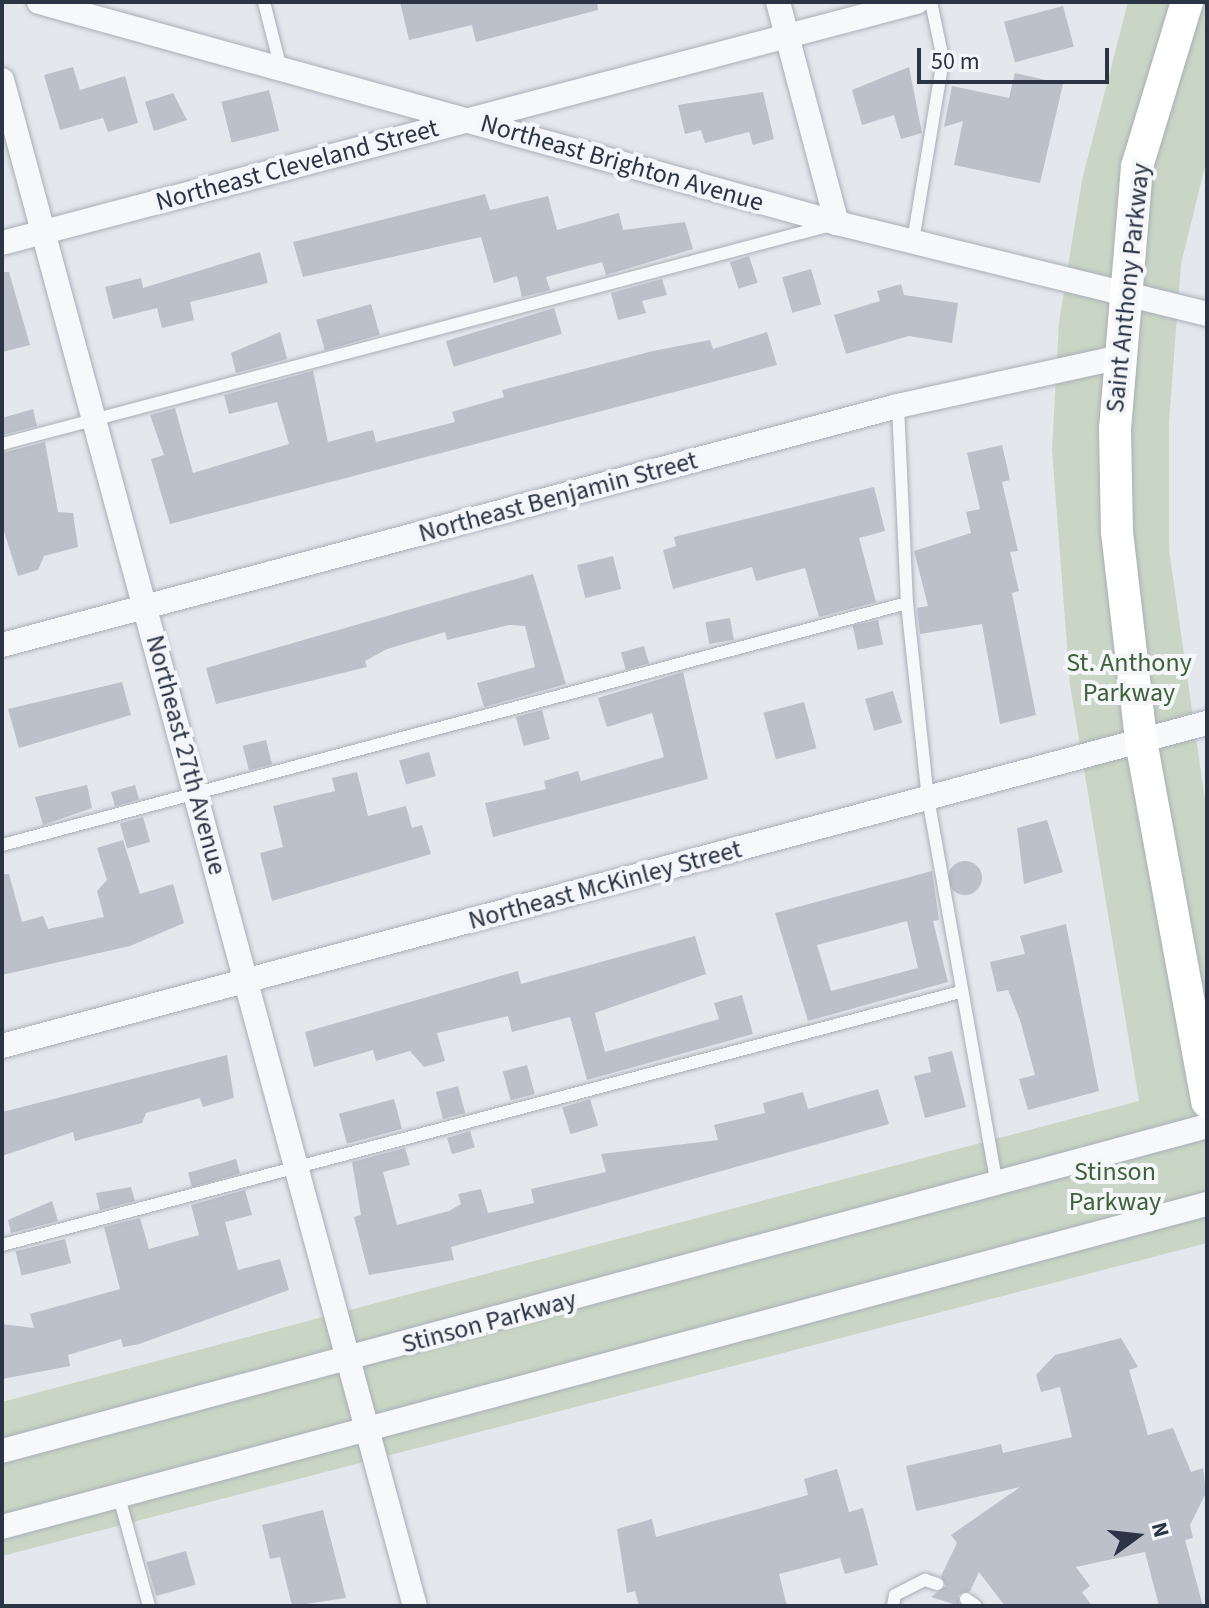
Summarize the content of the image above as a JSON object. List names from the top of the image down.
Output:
{
  "streets": {
    "street": [
      "Northeast Brighton Avenue",
      "Northeast Cleveland Street",
      "Saint Anthony Parkway",
      "Northeast Benjamin Street",
      "Northeast 27th Avenue",
      "Northeast McKinley Street",
      "Stinson Parkway"
    ]
  },
  "crossings": [
    ["Northeast Brighton Avenue", "Northeast Cleveland Street"],
    ["Northeast Brighton Avenue", "Saint Anthony Parkway"],
    ["Northeast Cleveland Street", "Northeast 27th Avenue"],
    ["Saint Anthony Parkway", "Northeast Benjamin Street"],
    ["Saint Anthony Parkway", "Northeast McKinley Street"],
    ["Northeast Benjamin Street", "Northeast 27th Avenue"],
    ["Northeast 27th Avenue", "Northeast McKinley Street"],
    ["Northeast 27th Avenue", "Stinson Parkway"]
  ],
  "parks": ["St. Anthony Parkway", "Stinson Parkway"],
  "scale_bar": "50 m",
  "north": "right"
}
